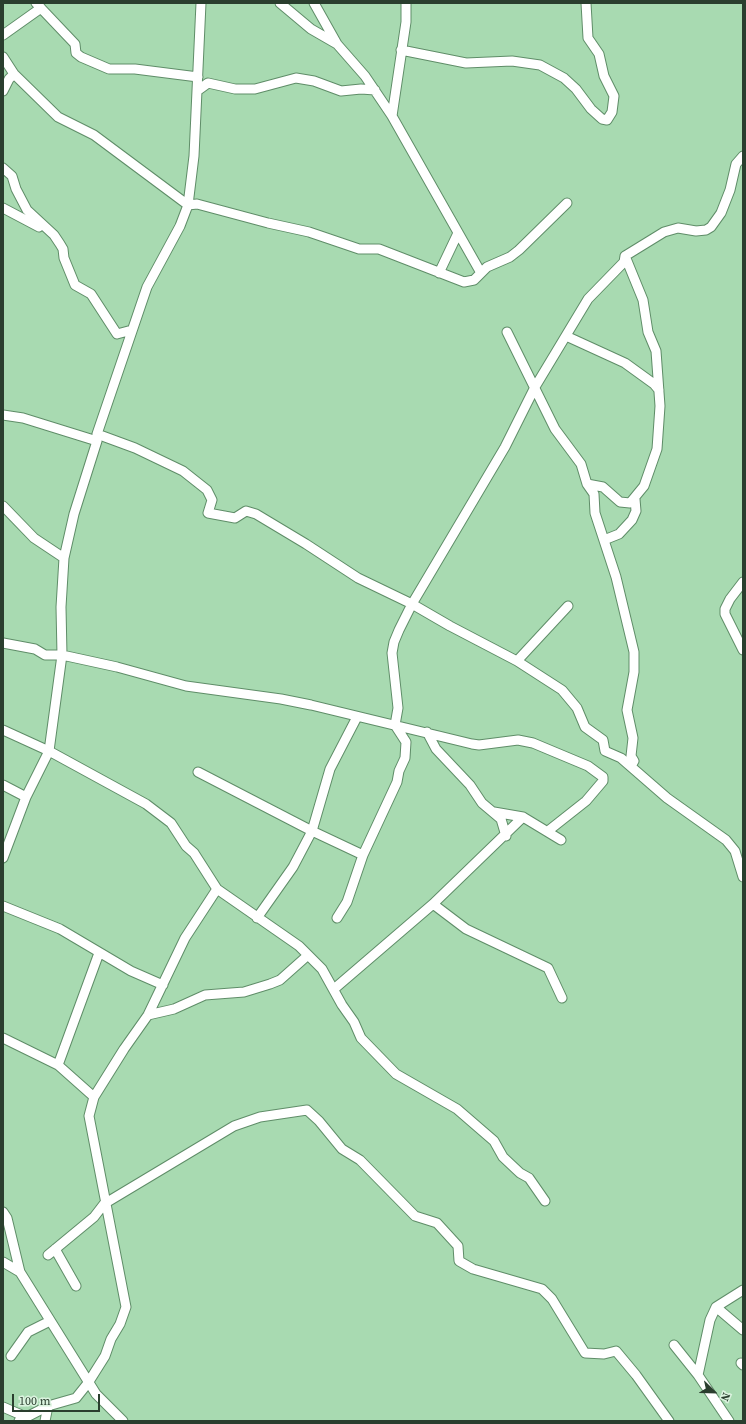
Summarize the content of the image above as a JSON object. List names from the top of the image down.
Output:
{
  "scale_bar": "100 m",
  "north": "bottom right"
}
